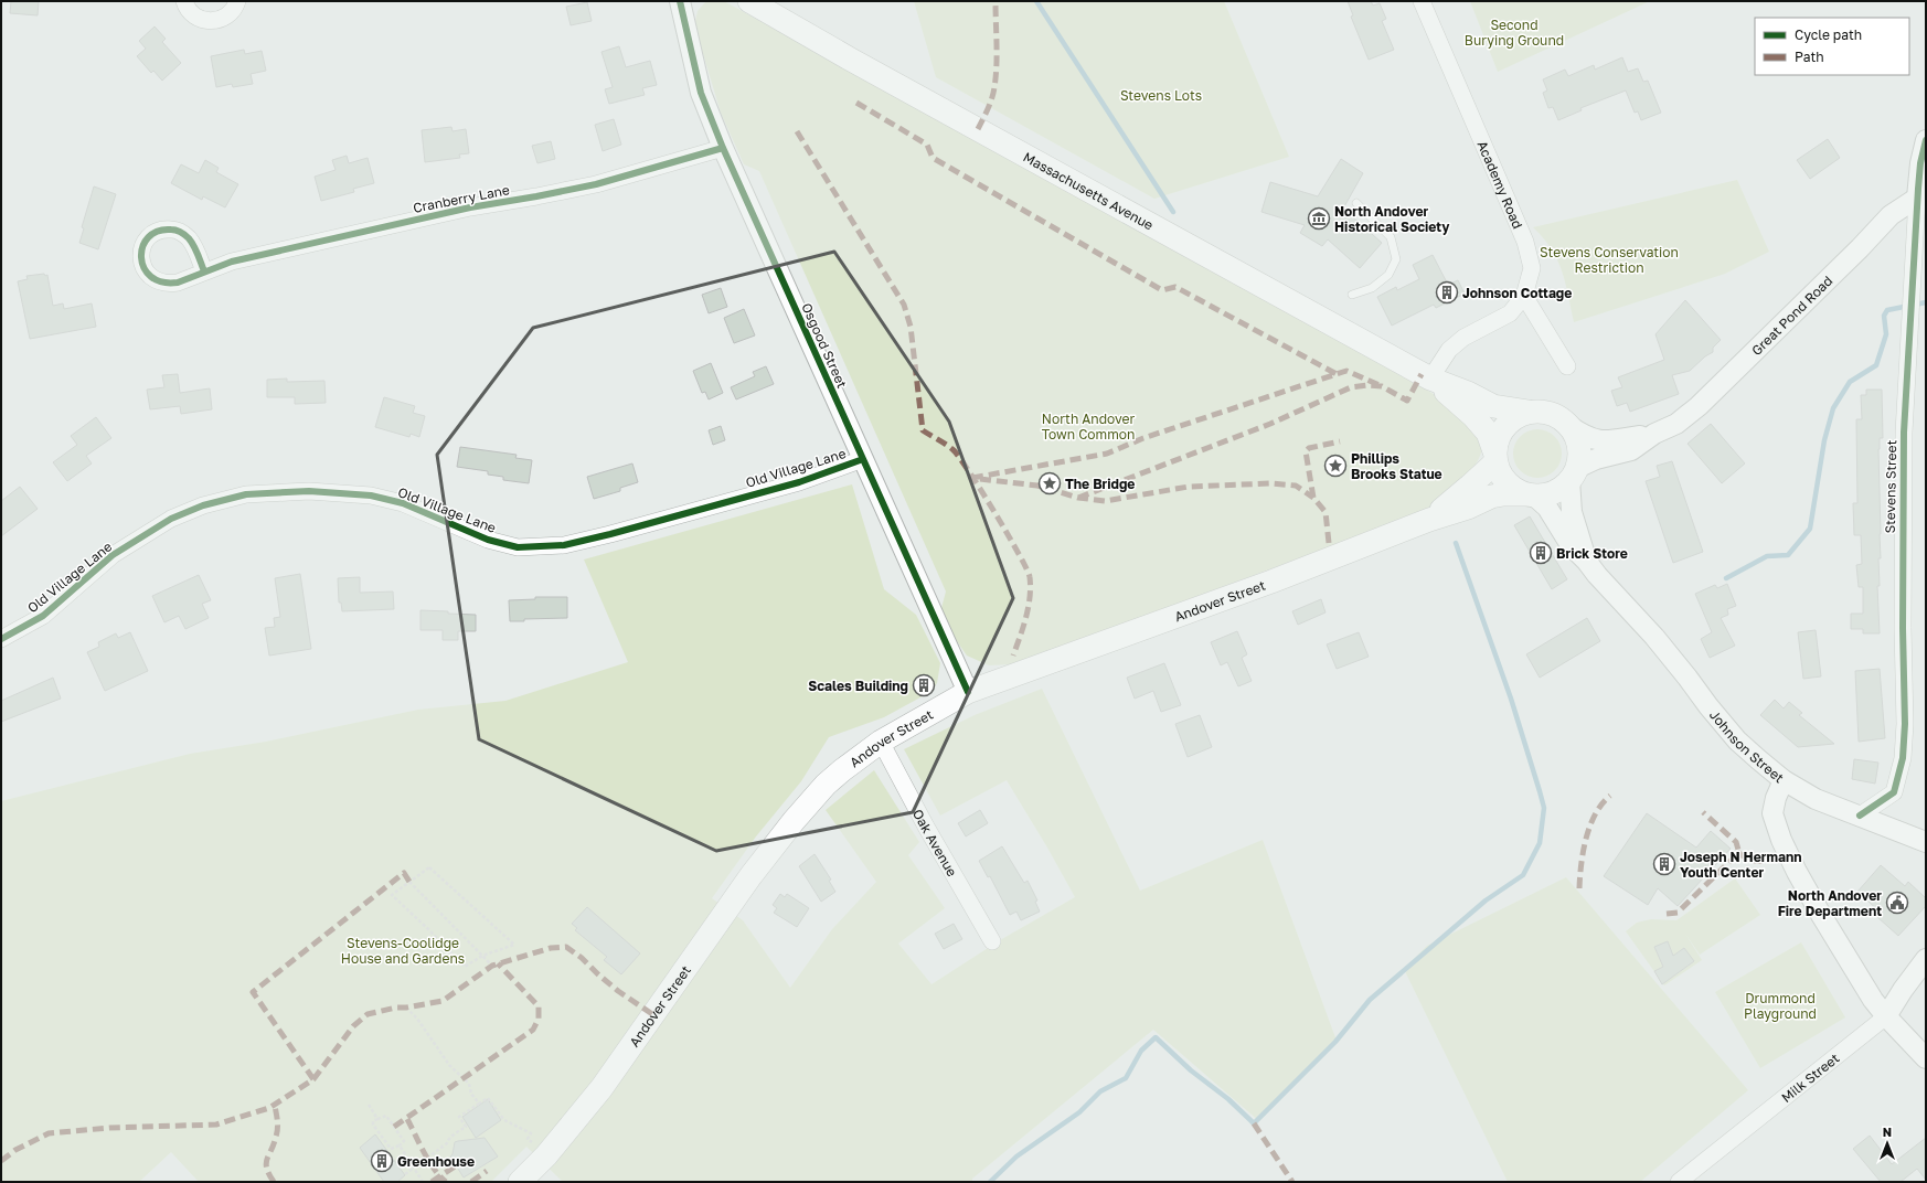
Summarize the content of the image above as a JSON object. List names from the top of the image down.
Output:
{
  "streets": {
    "main road": ["Massachusetts Avenue", "Andover Street"],
    "street": [
      "Academy Road",
      "Cranberry Lane",
      "Great Pond Road",
      "Osgood Street",
      "Old Village Lane",
      "Stevens Street",
      "Johnson Street",
      "Oak Avenue",
      "Milk Street"
    ]
  },
  "crossings": [
    ["Massachusetts Avenue", "Great Pond Road"],
    ["Massachusetts Avenue", "Andover Street"],
    ["Massachusetts Avenue", "Johnson Street"],
    ["Cranberry Lane", "Osgood Street"],
    ["Great Pond Road", "Stevens Street"],
    ["Great Pond Road", "Andover Street"],
    ["Great Pond Road", "Johnson Street"],
    ["Osgood Street", "Old Village Lane"],
    ["Osgood Street", "Andover Street"],
    ["Andover Street", "Johnson Street"],
    ["Andover Street", "Oak Avenue"],
    ["Johnson Street", "Milk Street"]
  ],
  "parks": [
    "Second Burying Ground",
    "Stevens Lots",
    "Stevens Conservation Restriction",
    "North Andover Town Common",
    "Stevens-Coolidge House and Gardens",
    "Drummond Playground"
  ],
  "places": {
    "museum": ["North Andover Historical Society"],
    "building": [
      "Johnson Cottage",
      "Brick Store",
      "Scales Building",
      "Joseph N Hermann Youth Center",
      "Greenhouse"
    ],
    "place": ["Phillips Brooks Statue", "The Bridge"],
    "public building": ["North Andover Fire Department"]
  },
  "legend": ["Cycle path", "Path"],
  "north": "top"
}
